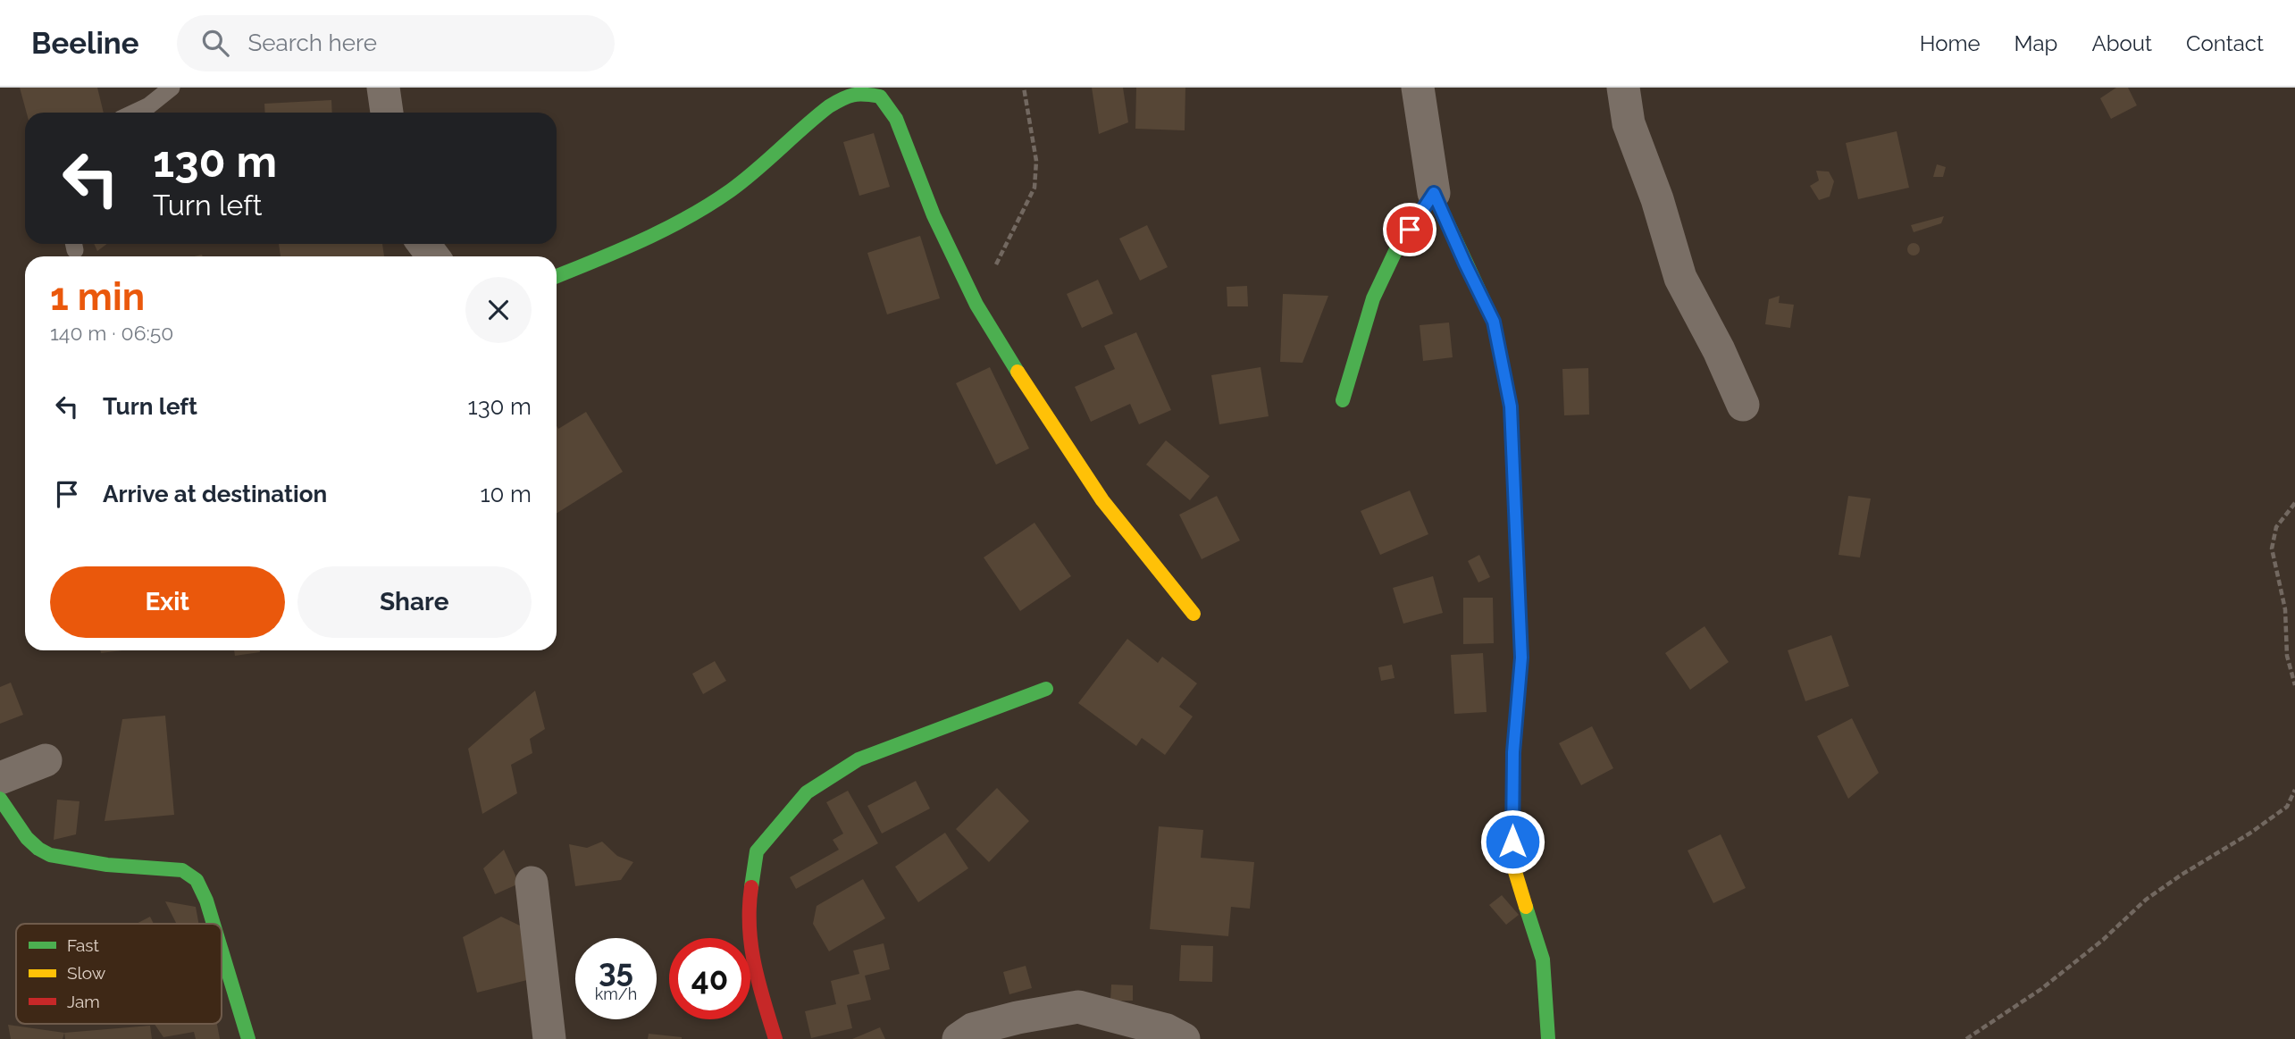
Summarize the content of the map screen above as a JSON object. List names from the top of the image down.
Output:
{
  "legend": ["Fast", "Slow", "Jam"],
  "page": {
    "header": "Beeline",
    "search": "Search here",
    "nav": [
      "Home",
      "Map",
      "About",
      "Contact"
    ],
    "turn": ["130 m", "Turn left"],
    "heading": ["1 min", "140 m · 06:50"],
    "list": [
      {
        "name": "Turn left",
        "value": "130 m"
      },
      {
        "name": "Arrive at destination",
        "value": "10 m"
      }
    ],
    "buttons": ["Exit", "Share"],
    "speed": "35 km/h",
    "limit": "40"
  }
}
